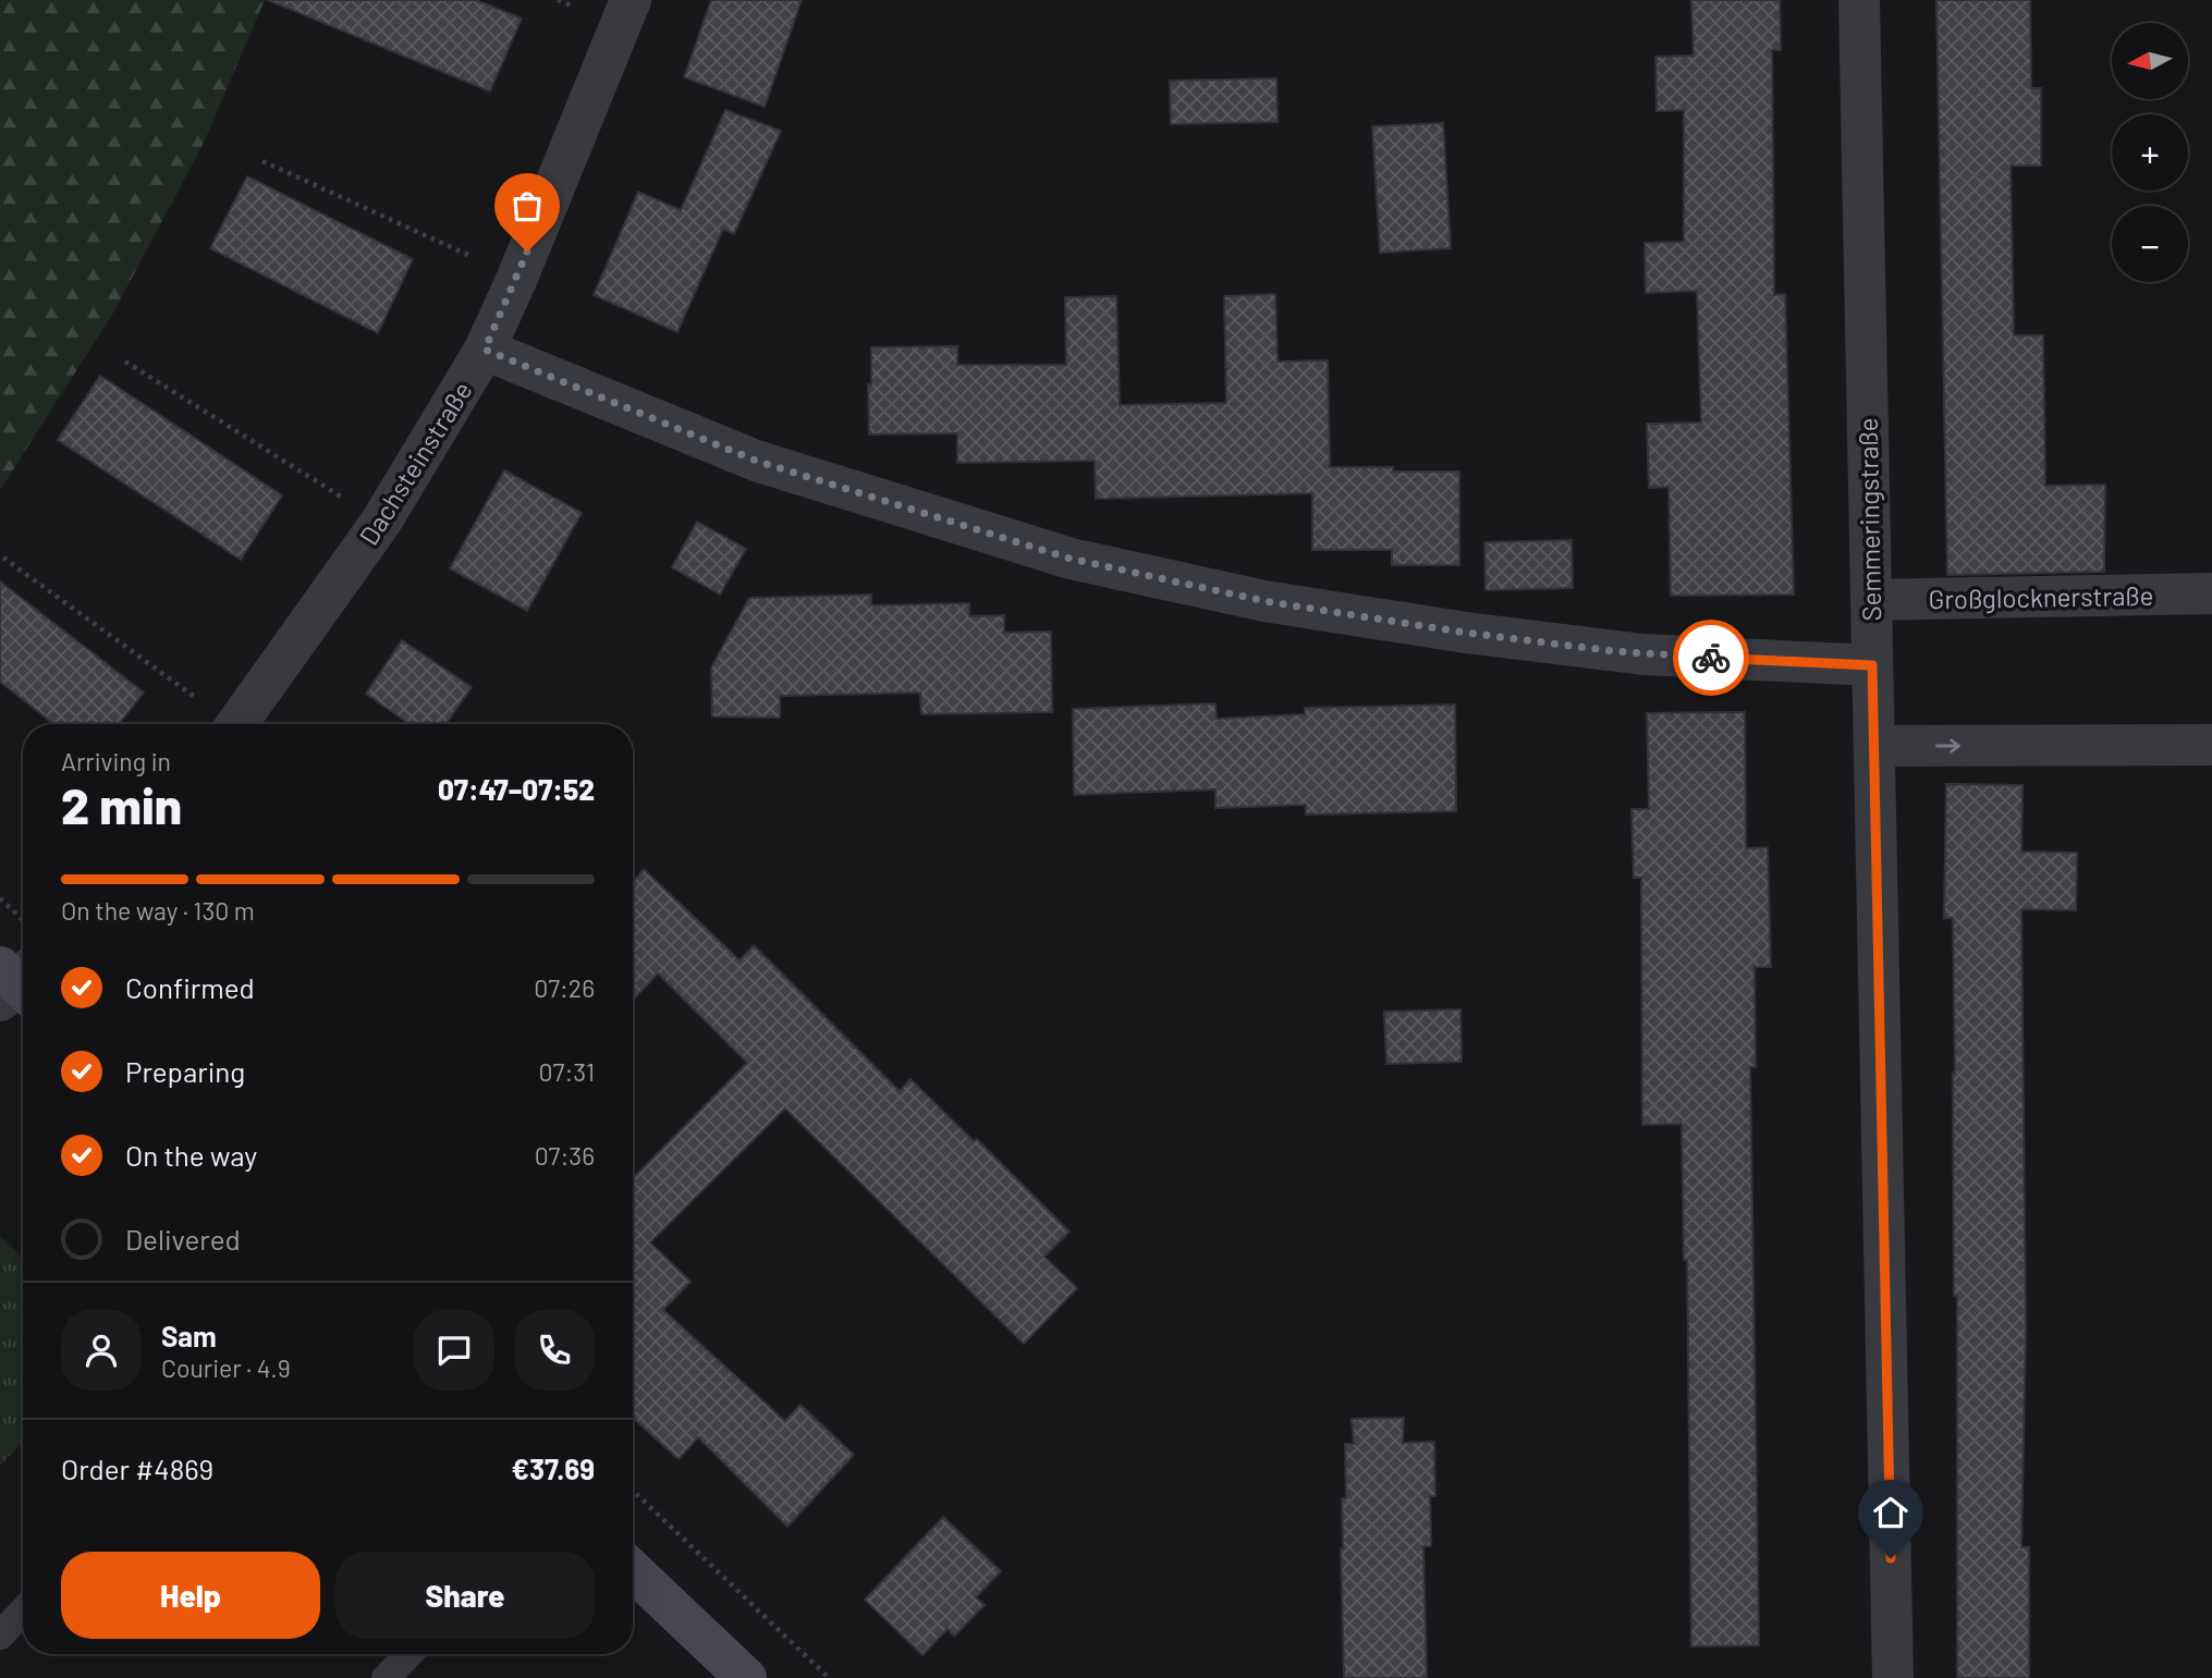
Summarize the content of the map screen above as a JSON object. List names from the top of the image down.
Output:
{
  "streets": {
    "street": ["Dachsteinstraße", "Semmeringstraße", "Großglocknerstraße"]
  },
  "crossings": [
    ["Semmeringstraße", "Großglocknerstraße"]
  ],
  "north": "left",
  "page": {
    "map_buttons": ["+", "−"],
    "heading": ["2 min", "Arriving in", "07:47–07:52"],
    "panel": [
      "Sam",
      "Courier · 4.9",
      "Order #4869",
      "€37.69"
    ],
    "bar": "On the way · 130 m",
    "list": [
      ["Confirmed", "07:26"],
      ["Preparing", "07:31"],
      ["On the way", "07:36"],
      "Delivered"
    ],
    "buttons": ["Help", "Share"]
  }
}
